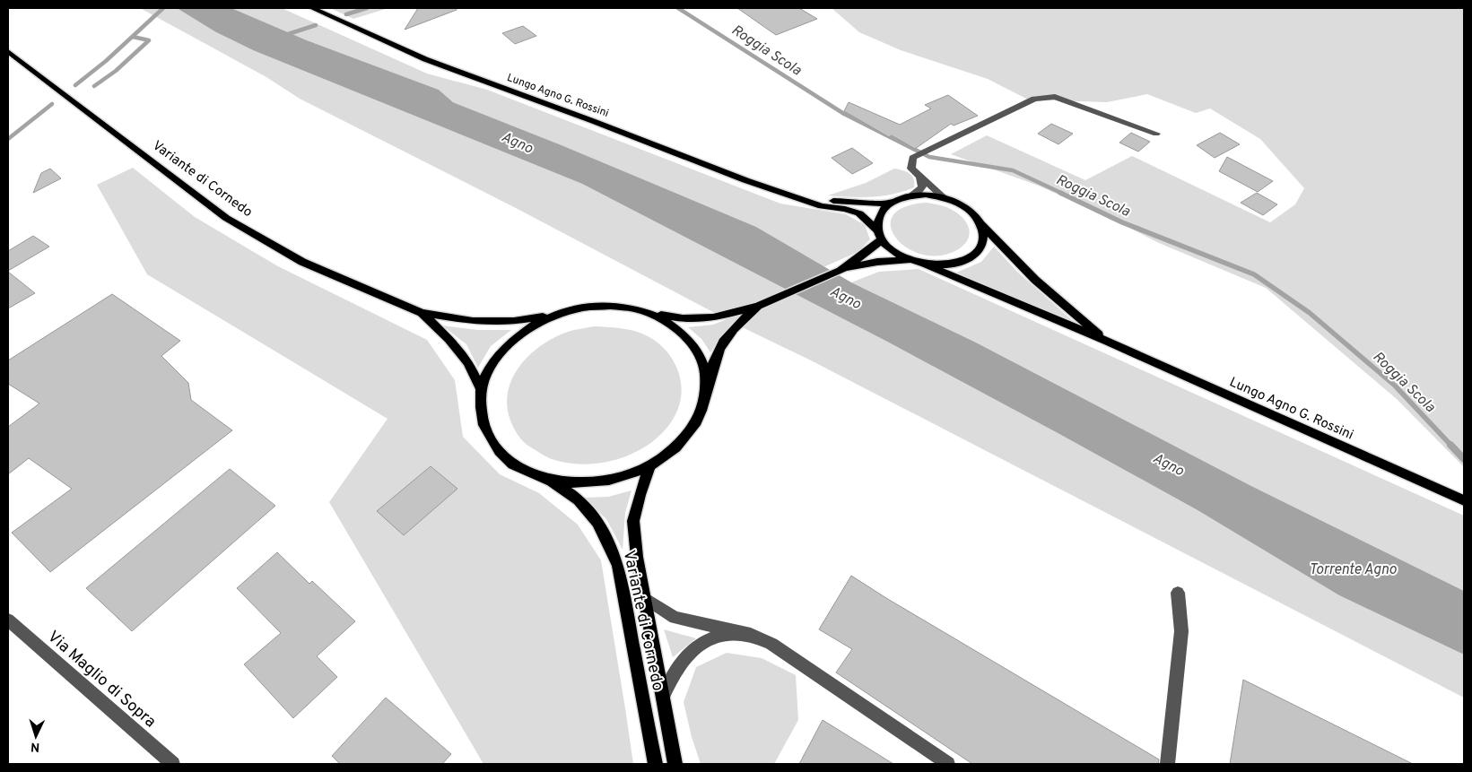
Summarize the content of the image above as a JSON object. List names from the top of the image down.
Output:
{
  "streets": {
    "main road": ["Lungo Agno G. Rossini", "Variante di Cornedo"],
    "street": ["Via Maglio di Sopra"]
  },
  "water": ["Roggia Scola", "Agno", "Torrente Agno"],
  "north": "bottom"
}
